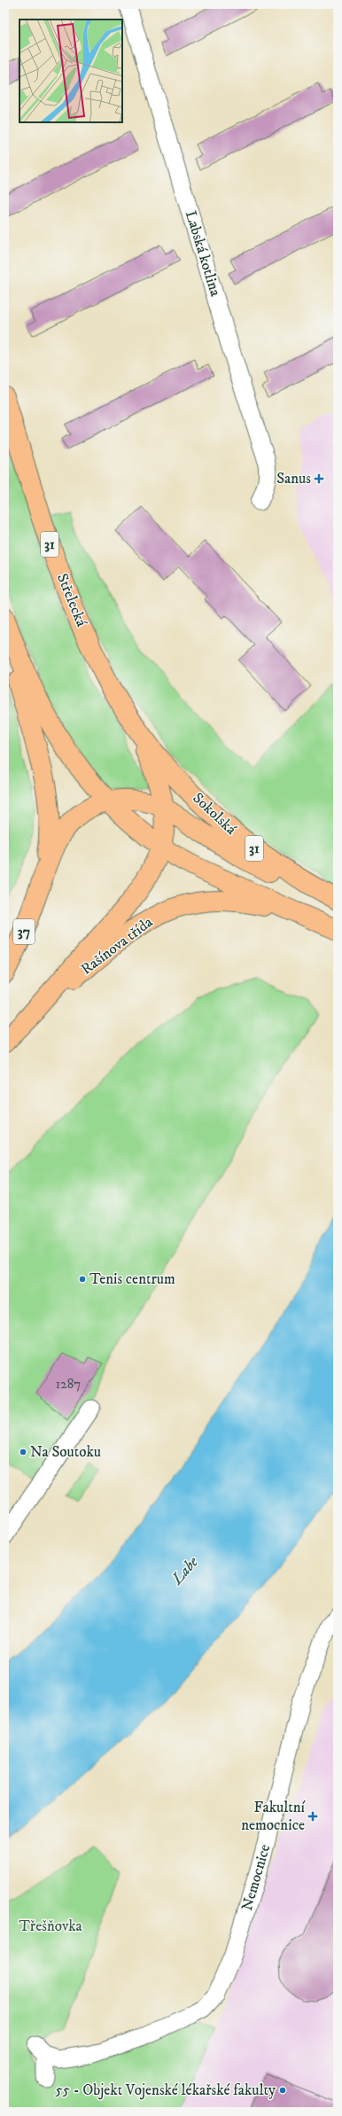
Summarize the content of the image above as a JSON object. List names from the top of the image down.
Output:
{
  "streets": {
    "main road": [
      "31",
      "Střelecká",
      "Sokolská",
      "37",
      "Rašínova třída"
    ],
    "street": ["Labská kotlina", "Nemocnice"]
  },
  "crossings": [
    ["Střelecká", "Sokolská"]
  ],
  "water": ["Labe"],
  "parks": ["Třešňovka"],
  "places": {
    "health": ["Sanus", "Fakultní nemocnice"],
    "other": ["Tenis centrum", "Na Soutoku", "55 - Objekt Vojenské lékařské fakulty"]
  },
  "house_numbers": ["1287"]
}
